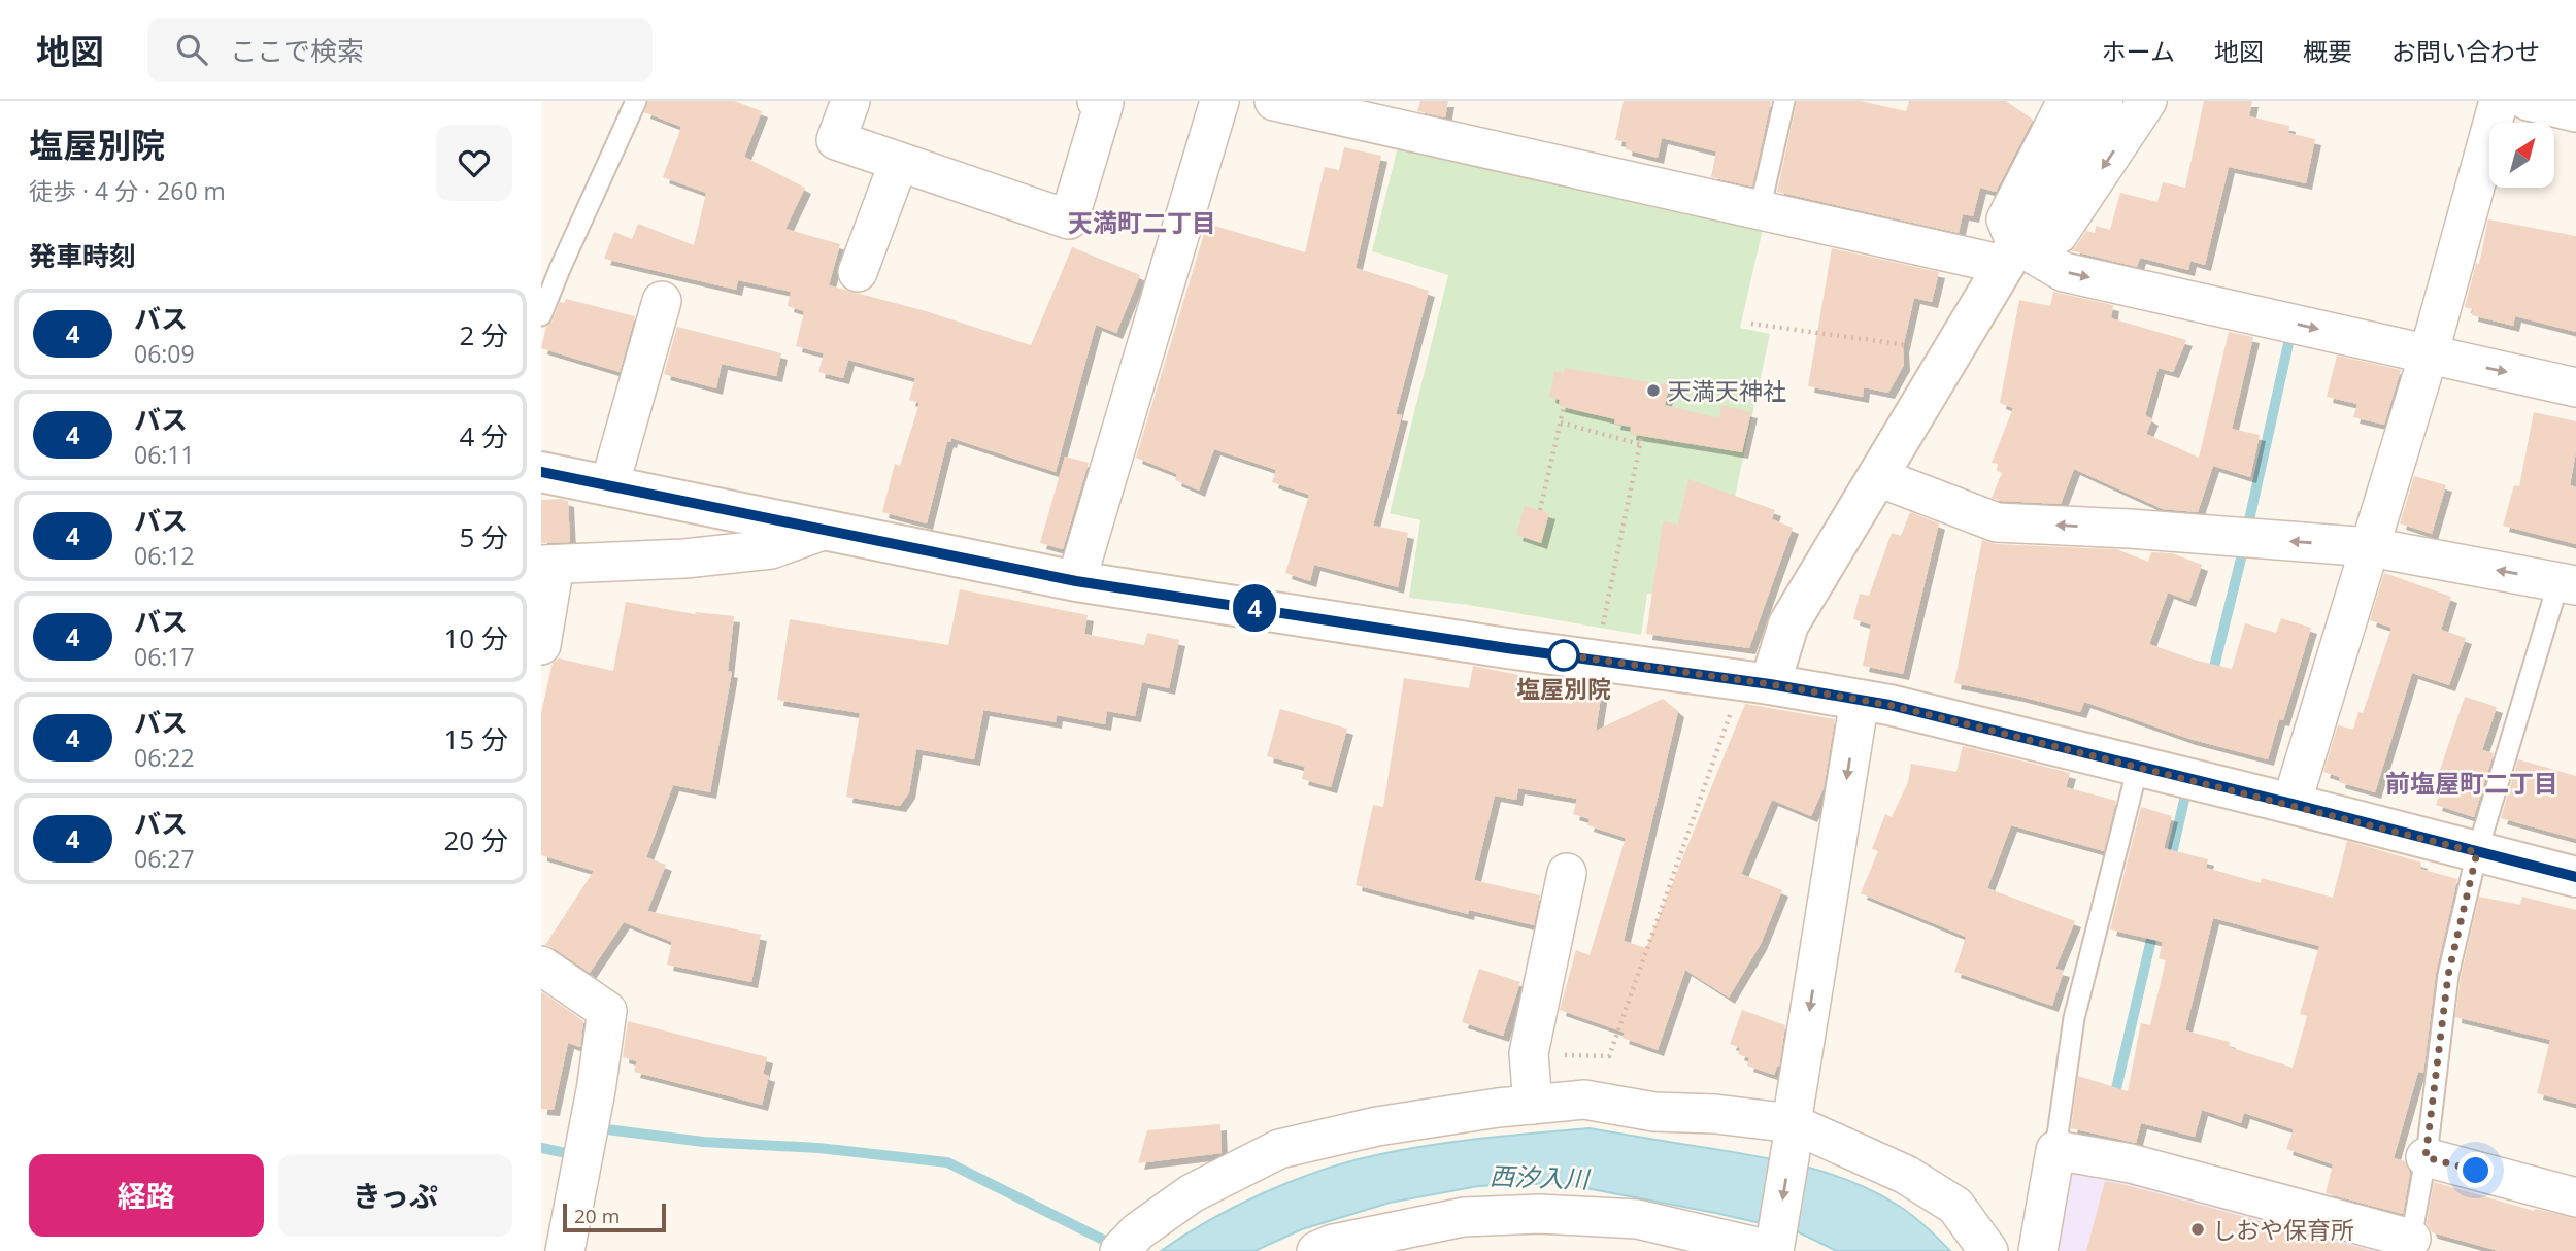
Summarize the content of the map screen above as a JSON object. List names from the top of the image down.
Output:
{
  "districts": ["天満町二丁目", "前塩屋町二丁目"],
  "water": ["西汐入川"],
  "places": ["天満天神社", "塩屋別院", "しおや保育所"],
  "lines": ["bus line 4"],
  "scale_bar": "20 m",
  "north": "top right",
  "page": {
    "header": "地図",
    "search": "ここで検索",
    "nav": [
      "ホーム",
      "地図",
      "概要",
      "お問い合わせ"
    ],
    "heading": [
      ["塩屋別院", "徒歩 · 4 分 · 260 m"],
      "発車時刻"
    ],
    "on_map": "4",
    "list": [
      {
        "mark": "4",
        "name": "バス",
        "note": "06:09",
        "value": "2 分"
      },
      {
        "mark": "4",
        "name": "バス",
        "note": "06:11",
        "value": "4 分"
      },
      {
        "mark": "4",
        "name": "バス",
        "note": "06:12",
        "value": "5 分"
      },
      {
        "mark": "4",
        "name": "バス",
        "note": "06:17",
        "value": "10 分"
      },
      {
        "mark": "4",
        "name": "バス",
        "note": "06:22",
        "value": "15 分"
      },
      {
        "mark": "4",
        "name": "バス",
        "note": "06:27",
        "value": "20 分"
      }
    ],
    "buttons": ["経路", "きっぷ"],
    "scale": "20 m"
  }
}
